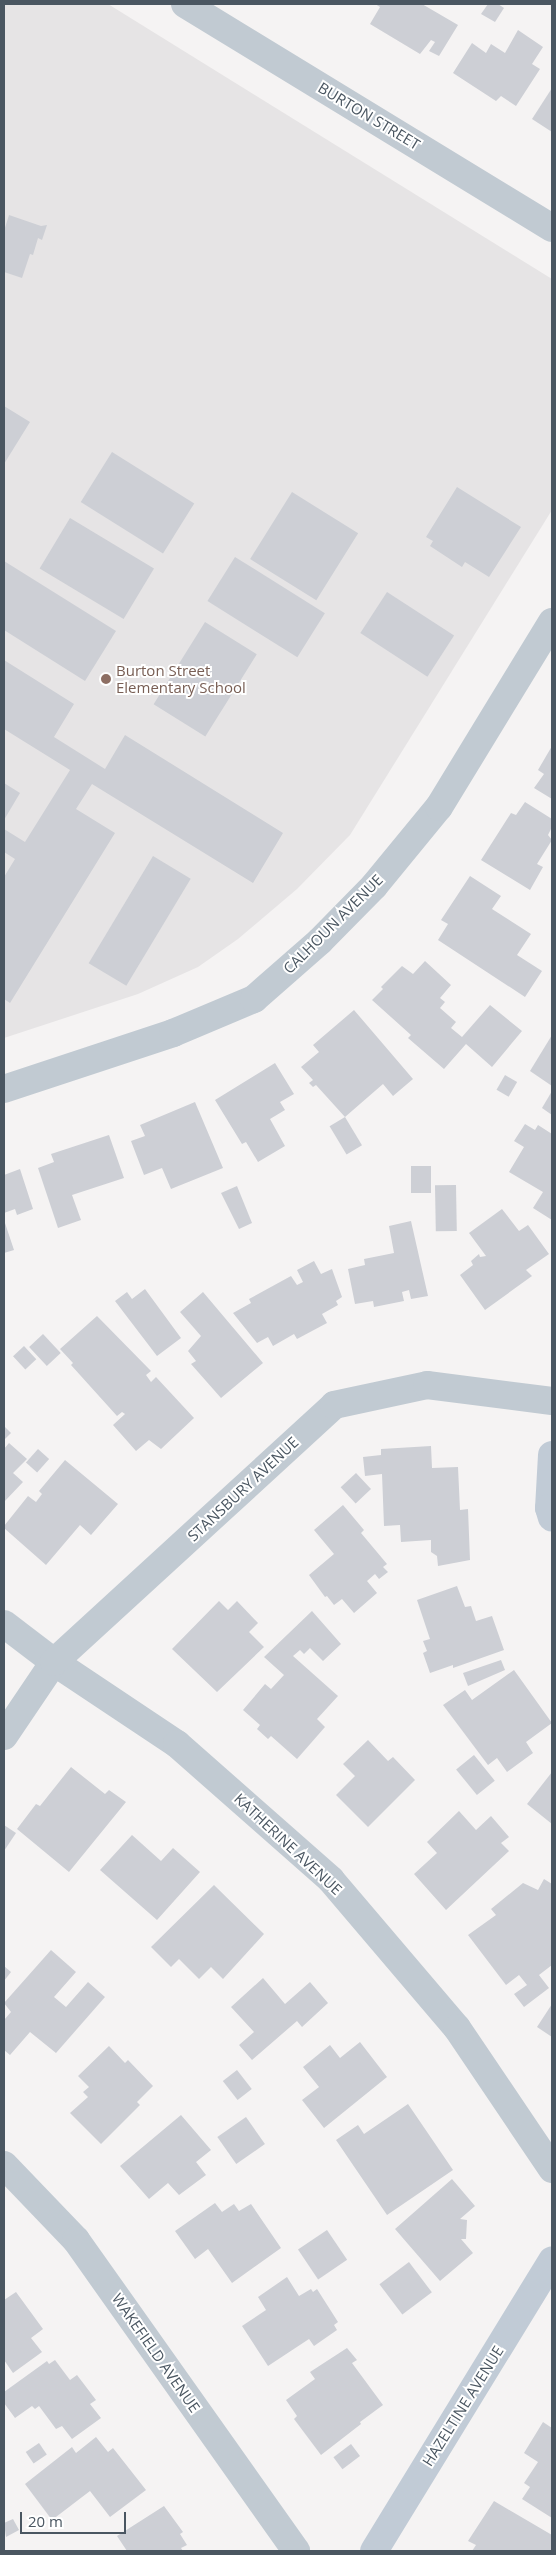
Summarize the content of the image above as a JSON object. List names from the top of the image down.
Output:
{
  "streets": {
    "street": [
      "BURTON STREET",
      "CALHOUN AVENUE",
      "STANSBURY AVENUE",
      "KATHERINE AVENUE",
      "WAKEFIELD AVENUE",
      "HAZELTINE AVENUE"
    ]
  },
  "crossings": [
    ["STANSBURY AVENUE", "KATHERINE AVENUE"]
  ],
  "places": ["Burton Street Elementary School"],
  "scale_bar": "20 m"
}
